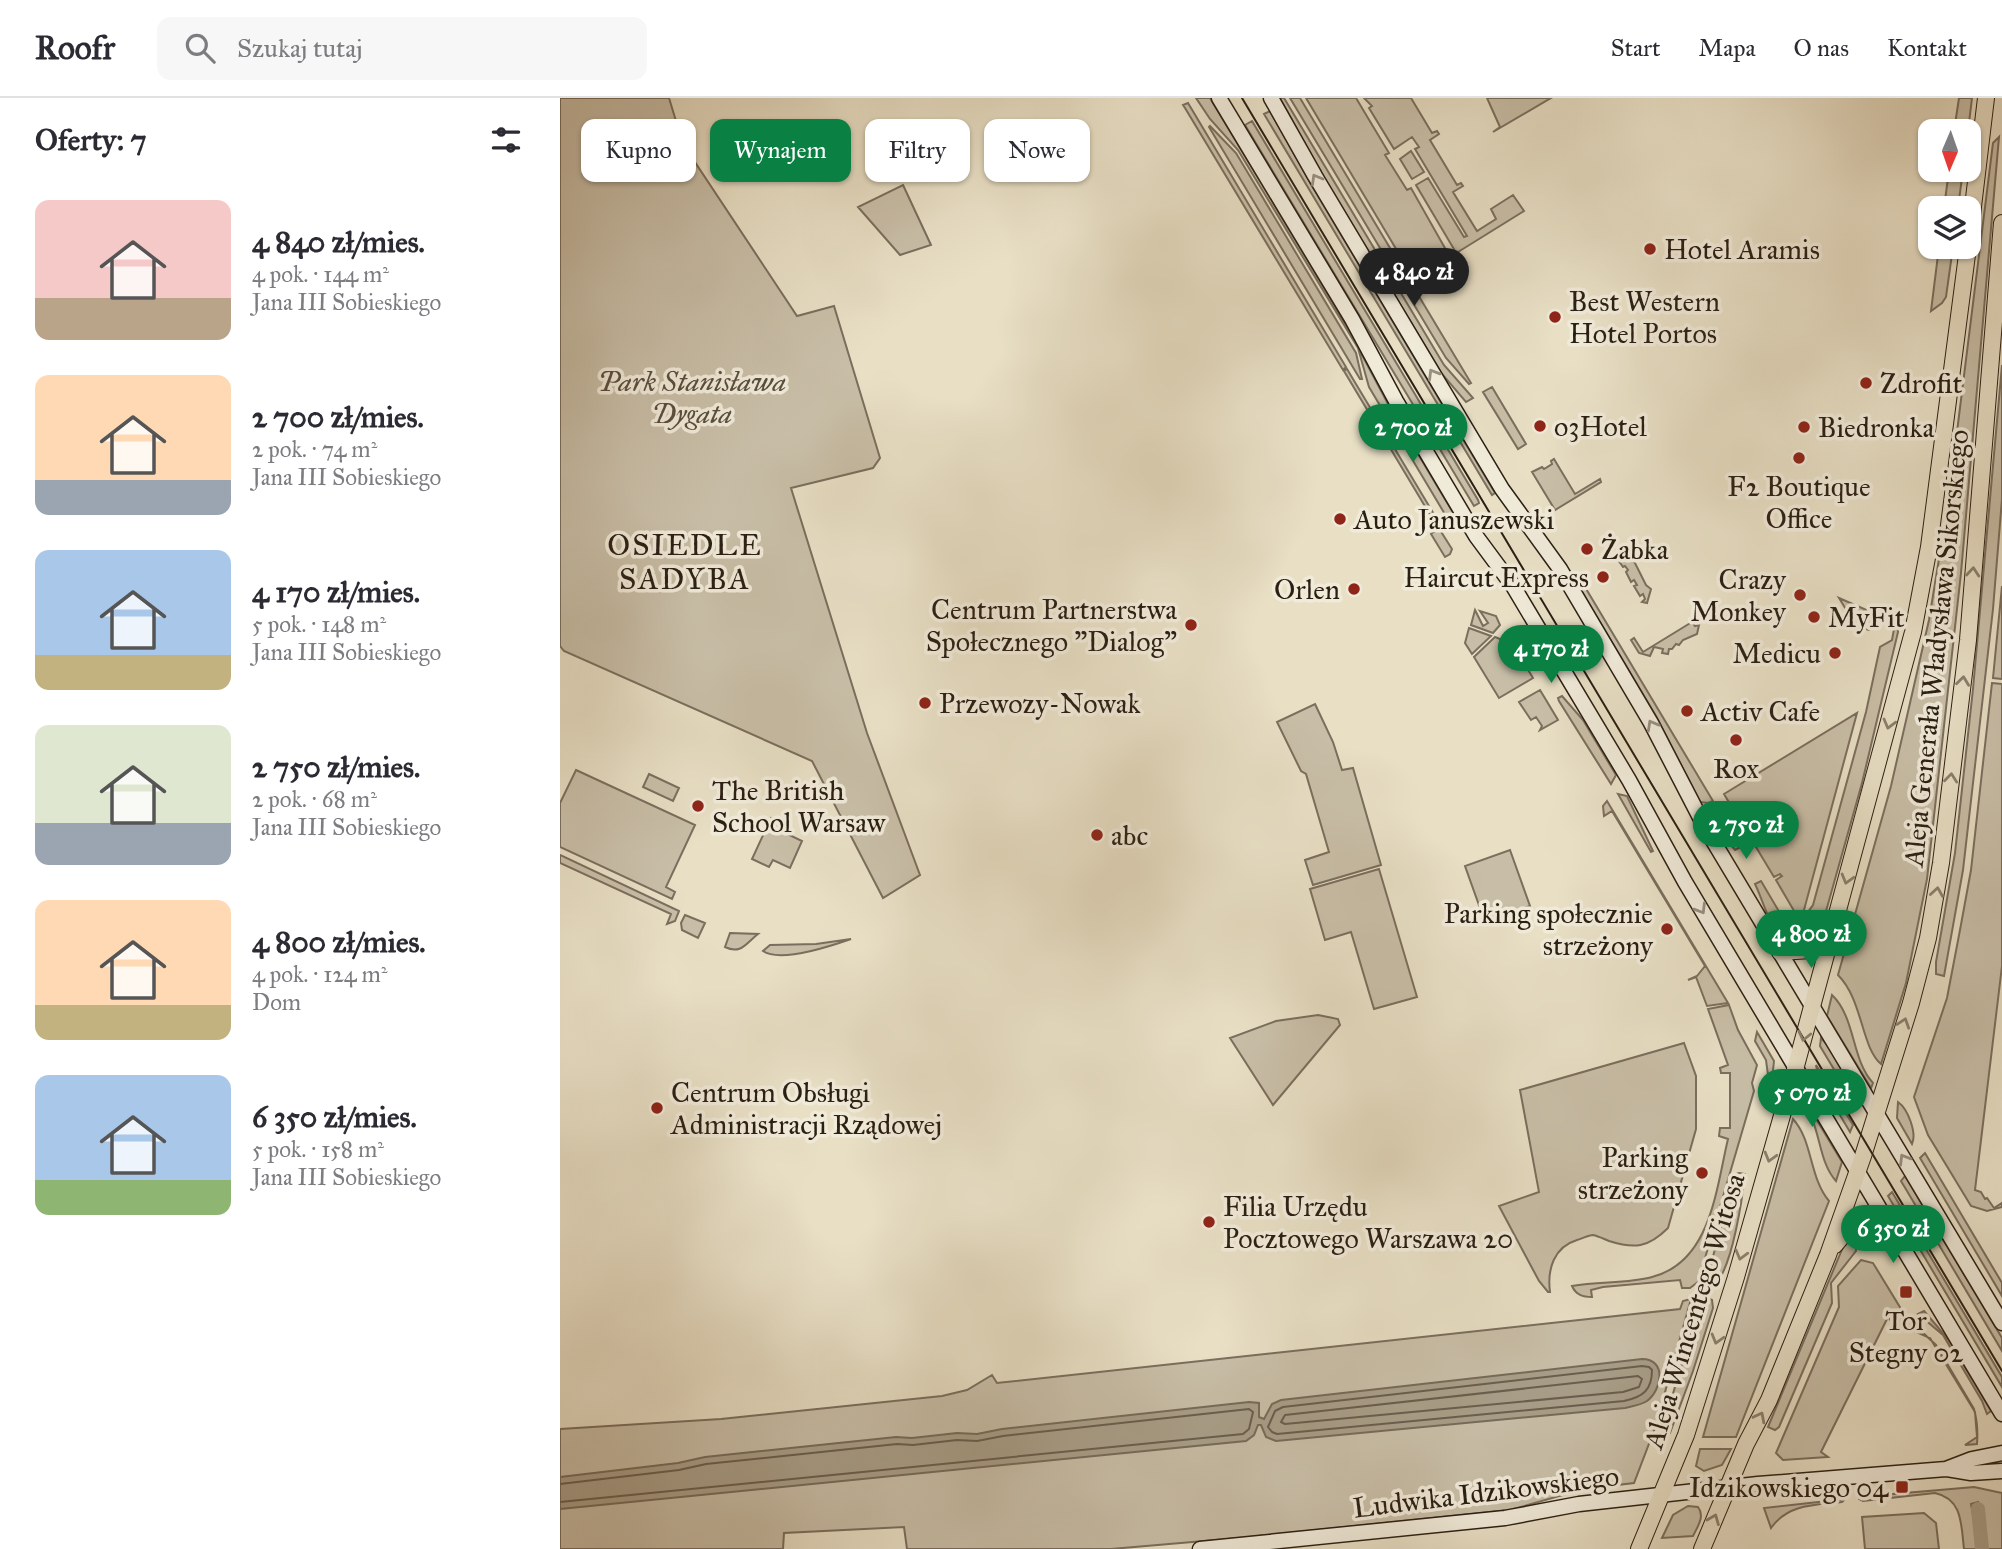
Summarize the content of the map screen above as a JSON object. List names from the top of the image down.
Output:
{
  "streets": {
    "main road": ["Aleja Generała Władysława Sikorskiego", "Aleja Wincentego Witosa", "Ludwika Idzikowskiego"]
  },
  "crossings": [
    ["Aleja Generała Władysława Sikorskiego", "Aleja Wincentego Witosa"],
    ["Aleja Wincentego Witosa", "Ludwika Idzikowskiego"]
  ],
  "districts": ["OSIEDLE SADYBA"],
  "parks": ["Park Stanisława Dygata"],
  "places": {
    "other": [
      "Hotel Aramis",
      "Best Western Hotel Portos",
      "Zdrofit",
      "o3Hotel",
      "Biedronka",
      "F2 Boutique Office",
      "Auto Januszewski",
      "Żabka",
      "Haircut Express",
      "Orlen",
      "Crazy Monkey",
      "MyFit",
      "Centrum Partnerstwa Społecznego \"Dialog\"",
      "Medicu",
      "Przewozy-Nowak",
      "Activ Cafe",
      "Rox",
      "The British School Warsaw",
      "abc",
      "Parking społecznie strzeżony",
      "Centrum Obsługi Administracji Rządowej",
      "Parking strzeżony",
      "Filia Urzędu Pocztowego Warszawa 20"
    ],
    "transit": ["Tor Stegny 02", "Idzikowskiego 04"]
  },
  "north": "bottom",
  "page": {
    "header": "Roofr",
    "search": "Szukaj tutaj",
    "nav": [
      "Start",
      "Mapa",
      "O nas",
      "Kontakt"
    ],
    "heading": "Oferty: 7",
    "chip": [
      "Kupno",
      "Wynajem",
      "Filtry",
      "Nowe"
    ],
    "list": [
      {
        "name": "4 840 zł/mies.",
        "note": "4 pok. · 144 m² · Jana III Sobieskiego"
      },
      {
        "name": "2 700 zł/mies.",
        "note": "2 pok. · 74 m² · Jana III Sobieskiego"
      },
      {
        "name": "4 170 zł/mies.",
        "note": "5 pok. · 148 m² · Jana III Sobieskiego"
      },
      {
        "name": "2 750 zł/mies.",
        "note": "2 pok. · 68 m² · Jana III Sobieskiego"
      },
      {
        "name": "4 800 zł/mies.",
        "note": "4 pok. · 124 m² · Dom"
      },
      {
        "name": "6 350 zł/mies.",
        "note": "5 pok. · 158 m² · Jana III Sobieskiego"
      }
    ],
    "price": [
      "4 840 zł",
      "2 700 zł",
      "4 170 zł",
      "2 750 zł",
      "4 800 zł",
      "5 070 zł",
      "6 350 zł"
    ]
  }
}
